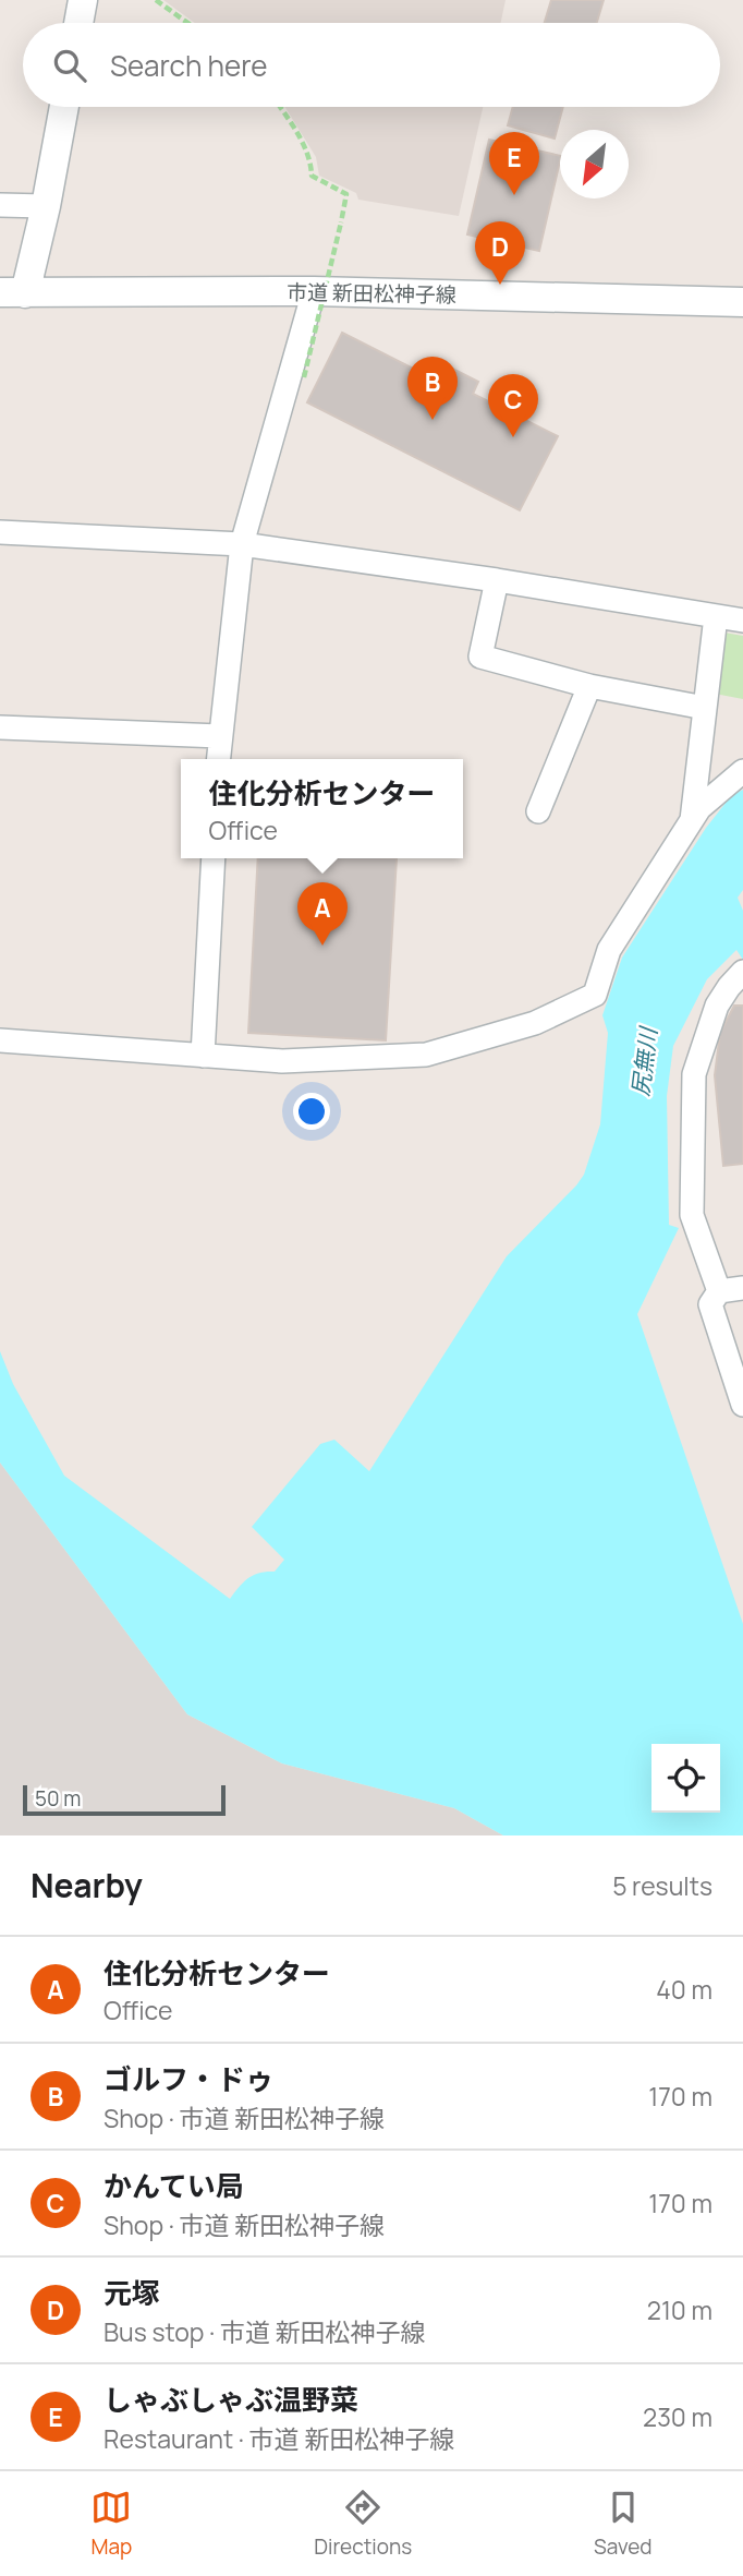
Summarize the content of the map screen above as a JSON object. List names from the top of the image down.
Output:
{
  "streets": {
    "street": ["市道 新田松神子線"]
  },
  "water": ["尻無川"],
  "scale_bar": "50 m",
  "north": "bottom left",
  "page": {
    "search": "Search here",
    "pins": [
      "E",
      "D",
      "B",
      "C",
      "A"
    ],
    "popup": ["住化分析センター", "Office"],
    "scale": "50 m",
    "heading": ["Nearby", "5 results"],
    "list": [
      {
        "mark": "A",
        "name": "住化分析センター",
        "note": "Office",
        "value": "40 m"
      },
      {
        "mark": "B",
        "name": "ゴルフ・ドゥ",
        "note": "Shop · 市道 新田松神子線",
        "value": "170 m"
      },
      {
        "mark": "C",
        "name": "かんてい局",
        "note": "Shop · 市道 新田松神子線",
        "value": "170 m"
      },
      {
        "mark": "D",
        "name": "元塚",
        "note": "Bus stop · 市道 新田松神子線",
        "value": "210 m"
      },
      {
        "mark": "E",
        "name": "しゃぶしゃぶ温野菜",
        "note": "Restaurant · 市道 新田松神子線",
        "value": "230 m"
      }
    ],
    "nav": ["Map", "Directions", "Saved"]
  }
}
